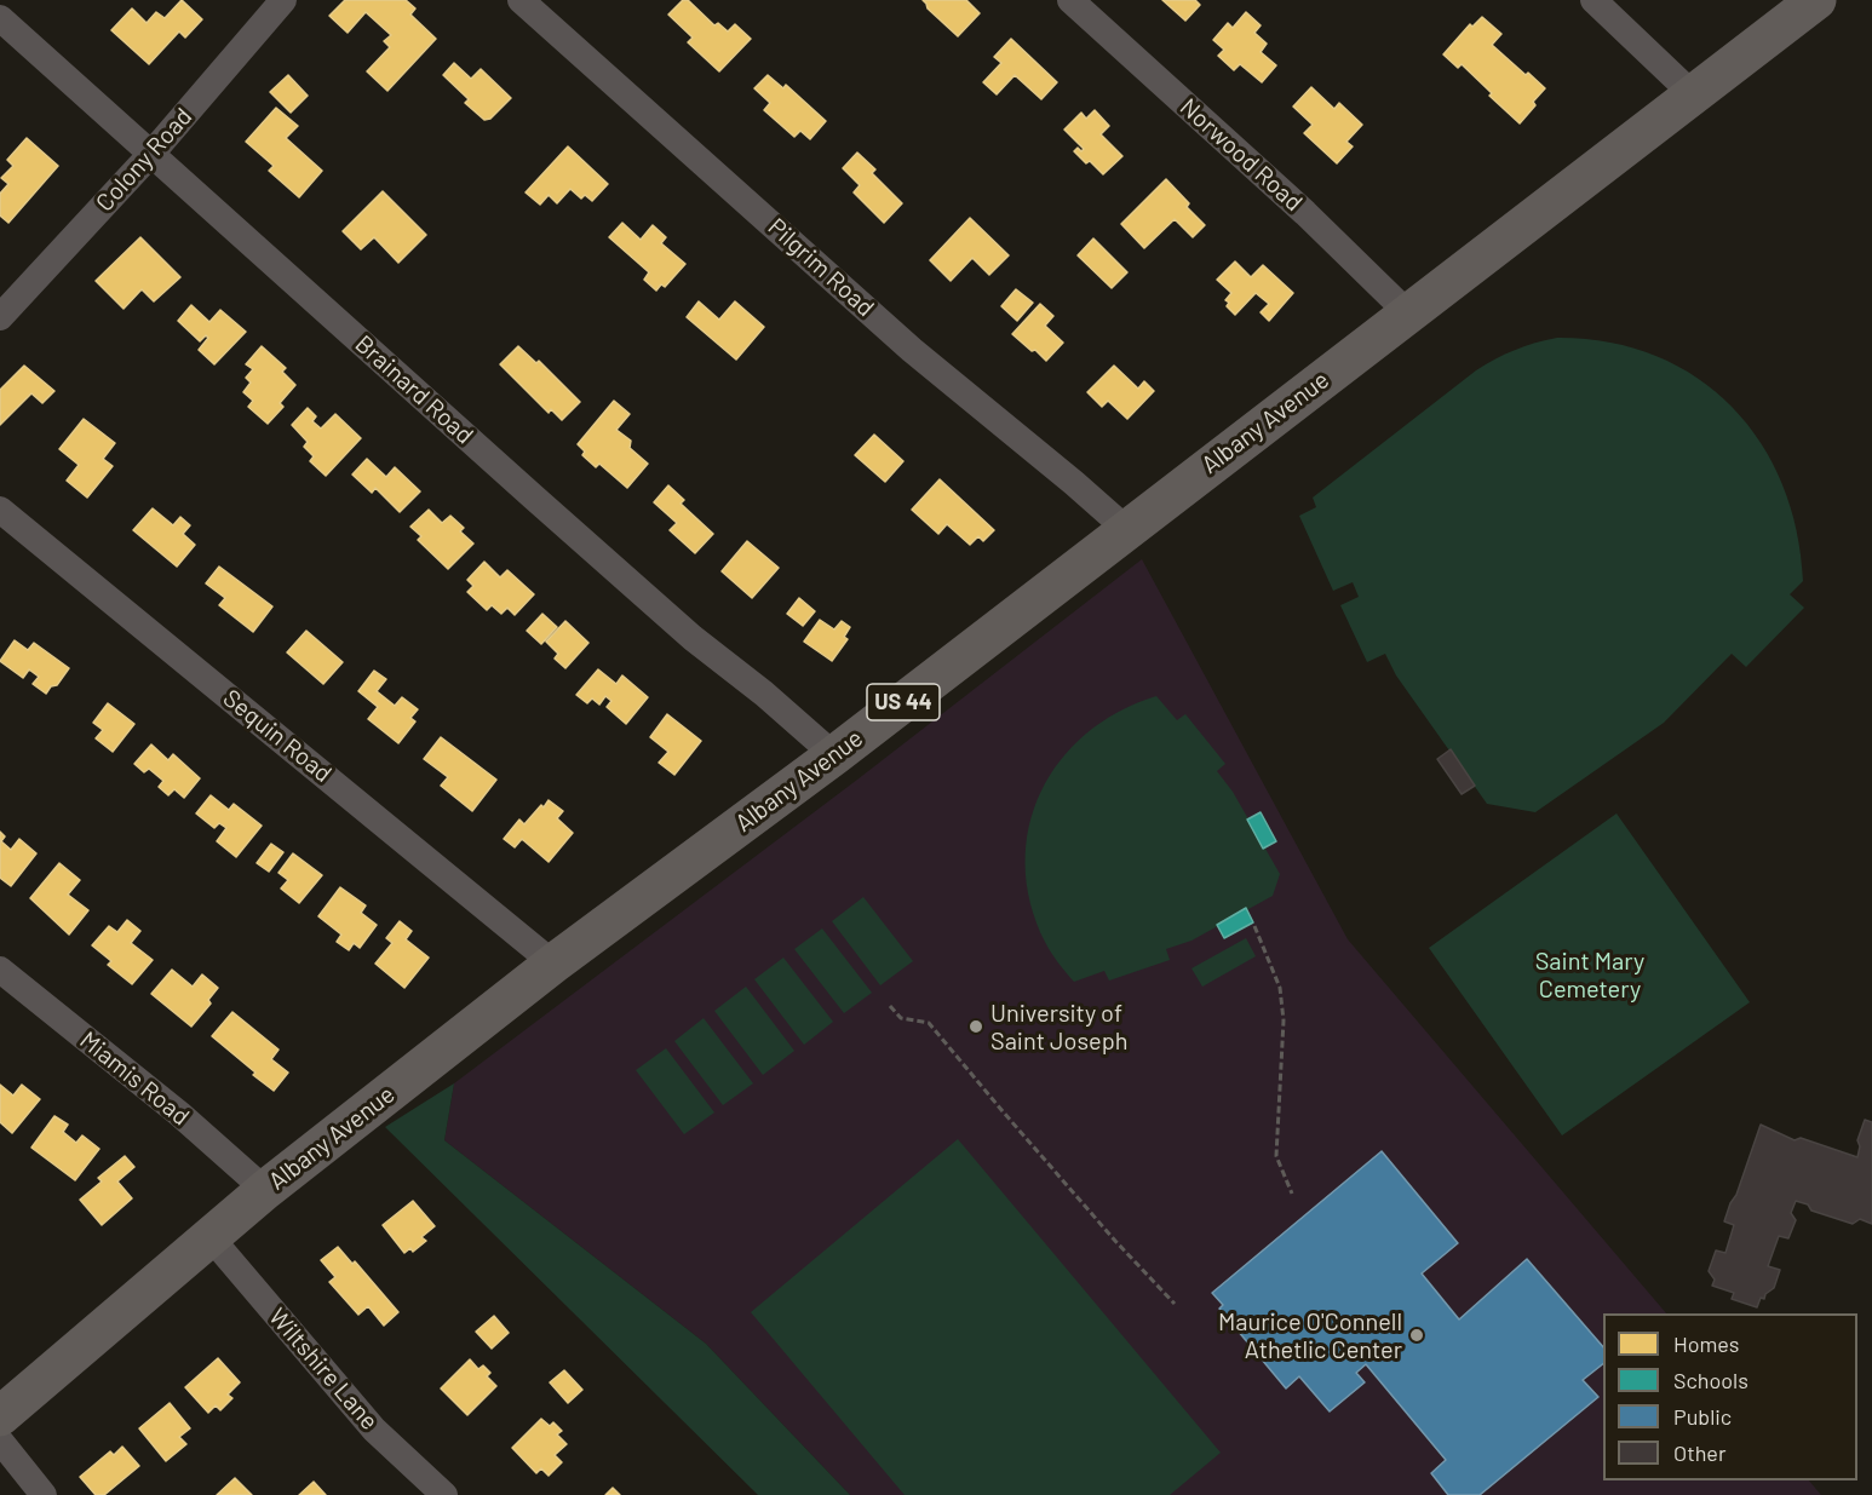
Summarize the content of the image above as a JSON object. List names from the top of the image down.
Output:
{
  "streets": {
    "highway": ["Albany Avenue", "US 44"],
    "street": [
      "Norwood Road",
      "Colony Road",
      "Pilgrim Road",
      "Brainard Road",
      "Sequin Road",
      "Miamis Road",
      "Wiltshire Lane"
    ]
  },
  "crossings": [
    ["Norwood Road", "Albany Avenue"],
    ["Colony Road", "Brainard Road"],
    ["Pilgrim Road", "Albany Avenue"],
    ["Brainard Road", "Albany Avenue"],
    ["Albany Avenue", "Sequin Road"],
    ["Albany Avenue", "Miamis Road"],
    ["Albany Avenue", "Wiltshire Lane"]
  ],
  "parks": ["Saint Mary Cemetery"],
  "places": ["University of Saint Joseph", "Maurice O'Connell Athetlic Center"],
  "legend": [
    "Homes",
    "Schools",
    "Public",
    "Other"
  ]
}
